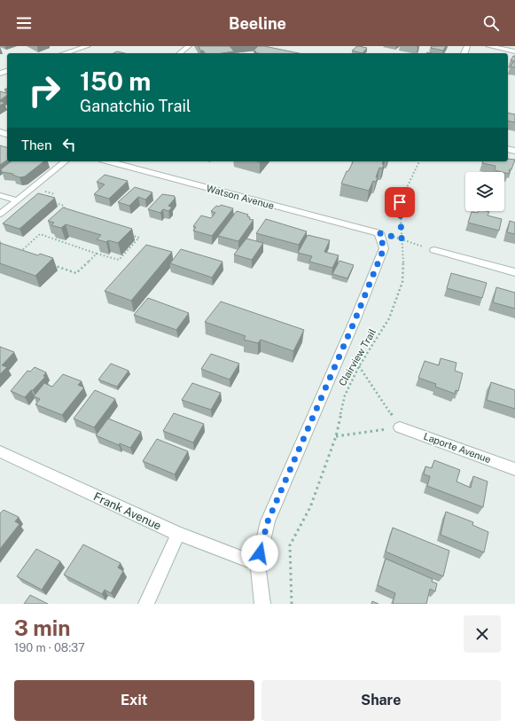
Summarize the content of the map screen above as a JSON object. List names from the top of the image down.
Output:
{
  "streets": {
    "street": ["Watson Avenue", "Laporte Avenue", "Frank Avenue"],
    "path": ["Clairview Trail"]
  },
  "page": {
    "header": "Beeline",
    "turn": ["150 m", "Ganatchio Trail"],
    "then": "Then",
    "heading": ["3 min", "190 m · 08:37"],
    "buttons": ["Exit", "Share"]
  }
}
